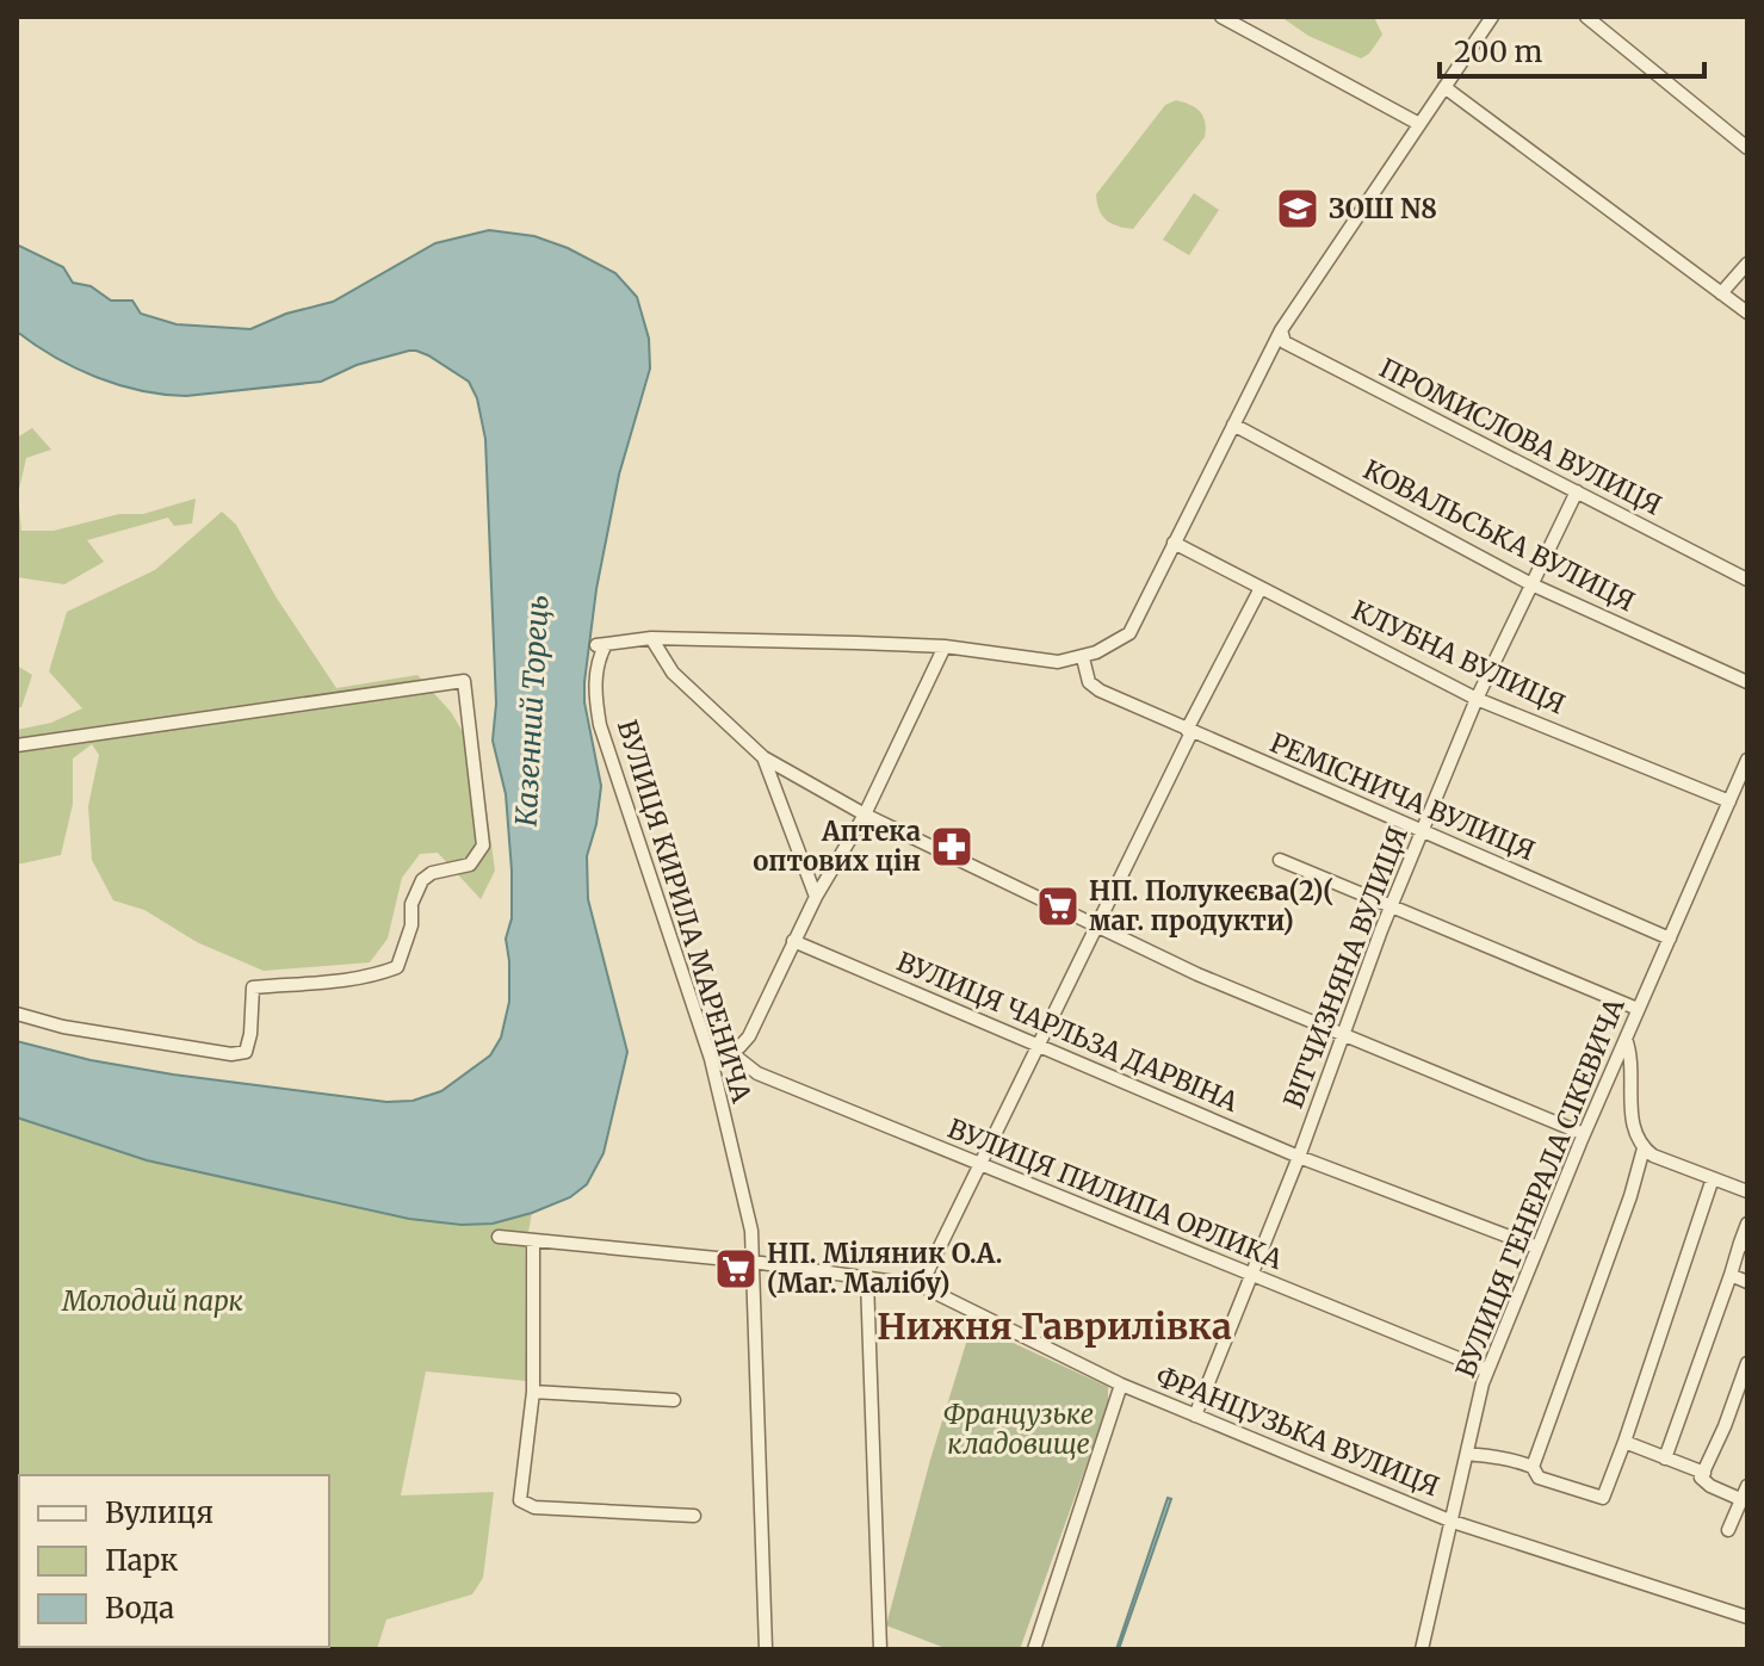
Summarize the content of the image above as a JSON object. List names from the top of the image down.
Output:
{
  "streets": {
    "street": [
      "ПРОМИСЛОВА ВУЛИЦЯ",
      "КОВАЛЬСЬКА ВУЛИЦЯ",
      "КЛУБНА ВУЛИЦЯ",
      "РЕМІСНИЧА ВУЛИЦЯ",
      "ВУЛИЦЯ КИРИЛА МАРЕНИЧА",
      "ВІТЧИЗНЯНА ВУЛИЦЯ",
      "ВУЛИЦЯ ЧАРЛЬЗА ДАРВІНА",
      "ВУЛИЦЯ ГЕНЕРАЛА СІКЕВИЧА",
      "ВУЛИЦЯ ПИЛИПА ОРЛИКА",
      "ФРАНЦУЗЬКА ВУЛИЦЯ"
    ]
  },
  "crossings": [
    ["ПРОМИСЛОВА ВУЛИЦЯ", "ВІТЧИЗНЯНА ВУЛИЦЯ"],
    ["КОВАЛЬСЬКА ВУЛИЦЯ", "ВІТЧИЗНЯНА ВУЛИЦЯ"],
    ["КЛУБНА ВУЛИЦЯ", "ВІТЧИЗНЯНА ВУЛИЦЯ"],
    ["КЛУБНА ВУЛИЦЯ", "ВУЛИЦЯ ГЕНЕРАЛА СІКЕВИЧА"],
    ["РЕМІСНИЧА ВУЛИЦЯ", "ВІТЧИЗНЯНА ВУЛИЦЯ"],
    ["РЕМІСНИЧА ВУЛИЦЯ", "ВУЛИЦЯ ГЕНЕРАЛА СІКЕВИЧА"],
    ["ВУЛИЦЯ КИРИЛА МАРЕНИЧА", "ФРАНЦУЗЬКА ВУЛИЦЯ"],
    ["ВІТЧИЗНЯНА ВУЛИЦЯ", "ВУЛИЦЯ ЧАРЛЬЗА ДАРВІНА"],
    ["ВІТЧИЗНЯНА ВУЛИЦЯ", "ВУЛИЦЯ ПИЛИПА ОРЛИКА"],
    ["ВІТЧИЗНЯНА ВУЛИЦЯ", "ФРАНЦУЗЬКА ВУЛИЦЯ"],
    ["ВУЛИЦЯ ЧАРЛЬЗА ДАРВІНА", "ВУЛИЦЯ ГЕНЕРАЛА СІКЕВИЧА"],
    ["ВУЛИЦЯ ГЕНЕРАЛА СІКЕВИЧА", "ВУЛИЦЯ ПИЛИПА ОРЛИКА"],
    ["ВУЛИЦЯ ГЕНЕРАЛА СІКЕВИЧА", "ФРАНЦУЗЬКА ВУЛИЦЯ"]
  ],
  "districts": ["Нижня Гаврилівка"],
  "water": ["Казенний Торець"],
  "parks": ["Молодий парк", "Французьке кладовище"],
  "places": {
    "school or university": ["ЗОШ N8"],
    "pharmacy": ["Аптека оптових цін"],
    "supermarket": ["НП. Полукеєва(2)( маг. продукти)", "НП. Міляник О.А. (Маг. Малібу)"]
  },
  "legend": ["Вулиця", "Парк", "Вода"],
  "scale_bar": "200 m"
}
